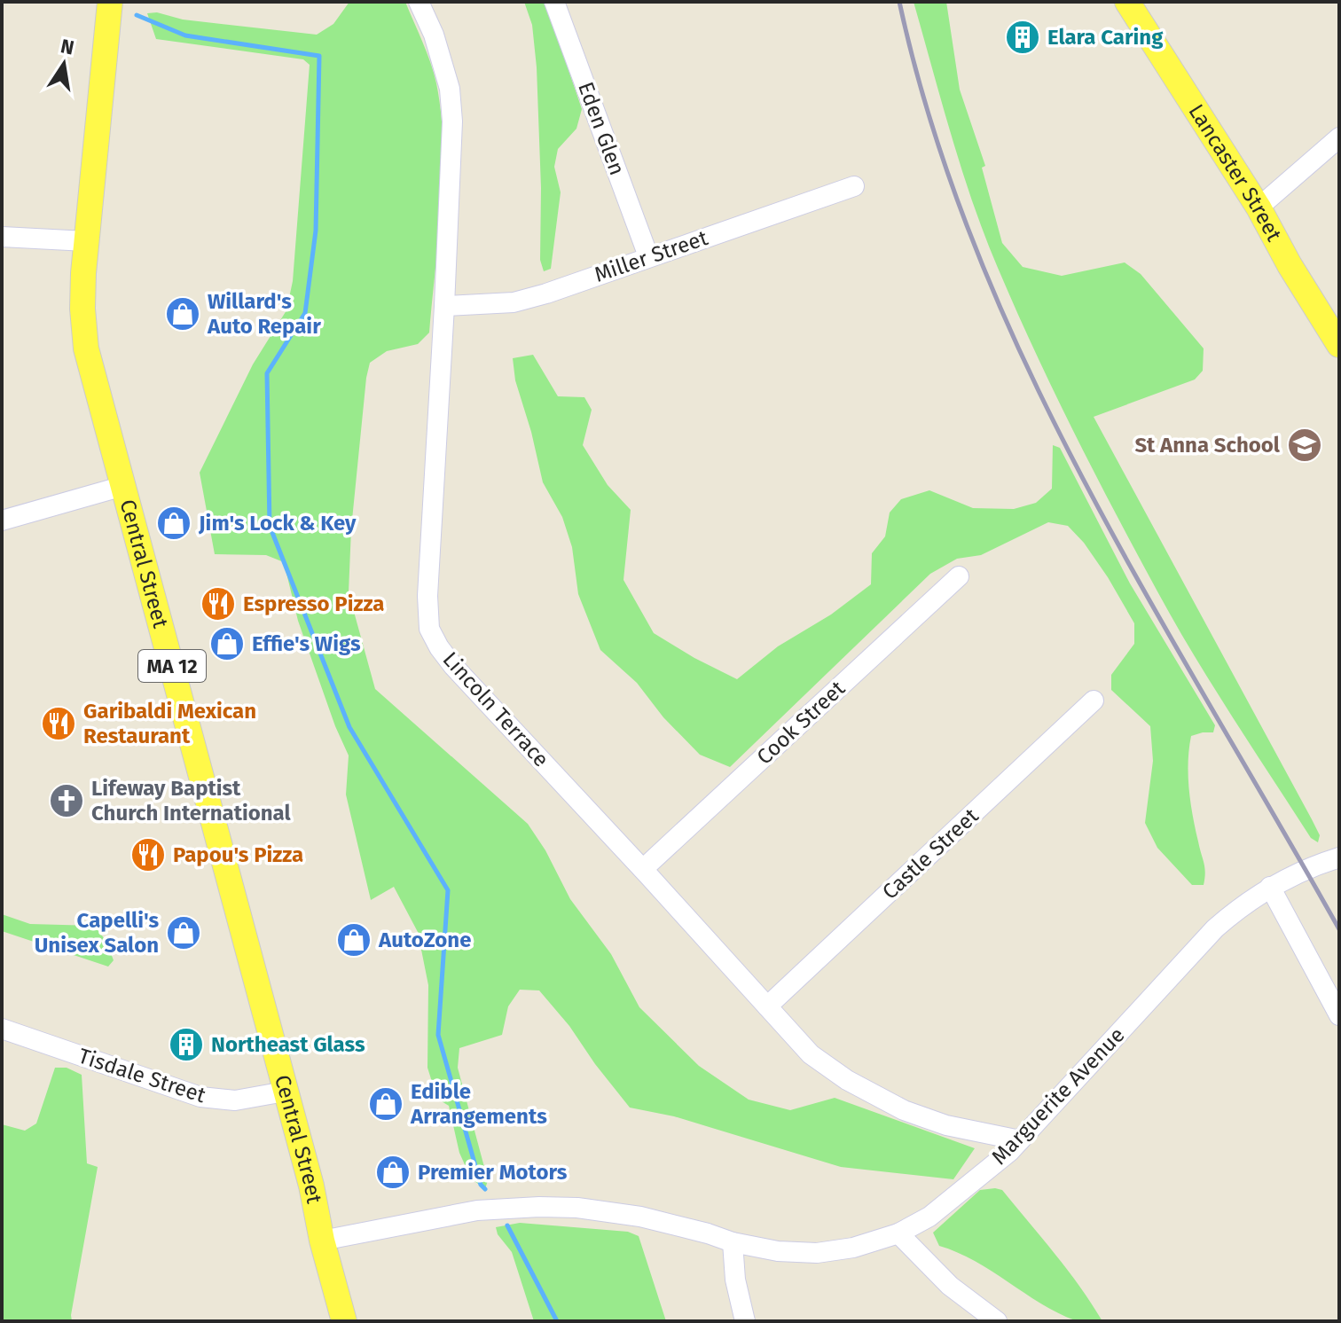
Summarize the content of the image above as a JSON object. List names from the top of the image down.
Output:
{
  "streets": {
    "main road": ["Lancaster Street", "Central Street", "MA 12"],
    "street": [
      "Eden Glen",
      "Miller Street",
      "Lincoln Terrace",
      "Cook Street",
      "Castle Street",
      "Tisdale Street",
      "Marguerite Avenue"
    ]
  },
  "crossings": [
    ["Eden Glen", "Miller Street"],
    ["Miller Street", "Lincoln Terrace"],
    ["Central Street", "Tisdale Street"],
    ["Central Street", "Marguerite Avenue"],
    ["Lincoln Terrace", "Cook Street"],
    ["Lincoln Terrace", "Castle Street"],
    ["Lincoln Terrace", "Marguerite Avenue"]
  ],
  "places": {
    "building": ["Elara Caring", "Northeast Glass"],
    "shop": [
      "Willard's Auto Repair",
      "Jim's Lock & Key",
      "Effie's Wigs",
      "Capelli's Unisex Salon",
      "AutoZone",
      "Edible Arrangements",
      "Premier Motors"
    ],
    "school or university": ["St Anna School"],
    "restaurant": ["Espresso Pizza", "Garibaldi Mexican Restaurant", "Papou's Pizza"],
    "church": ["Lifeway Baptist Church International"]
  },
  "north": "top"
}
